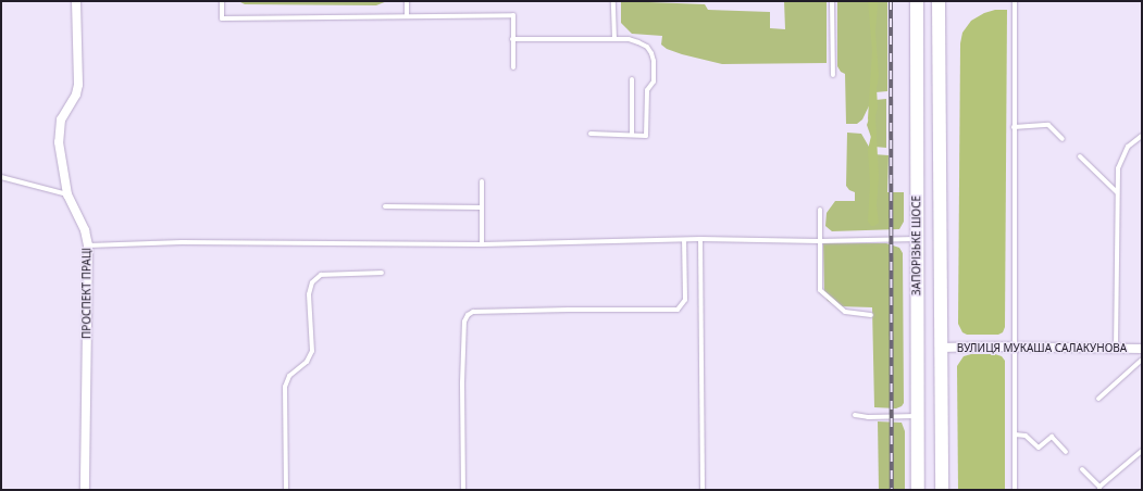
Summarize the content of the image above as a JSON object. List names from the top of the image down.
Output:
{
  "streets": {
    "main road": ["ЗАПОРІЗЬКЕ ШОСЕ"],
    "street": ["ПРОСПЕКТ ПРАЦІ", "ВУЛИЦЯ МУКАША САЛАКУНОВА"]
  }
}
